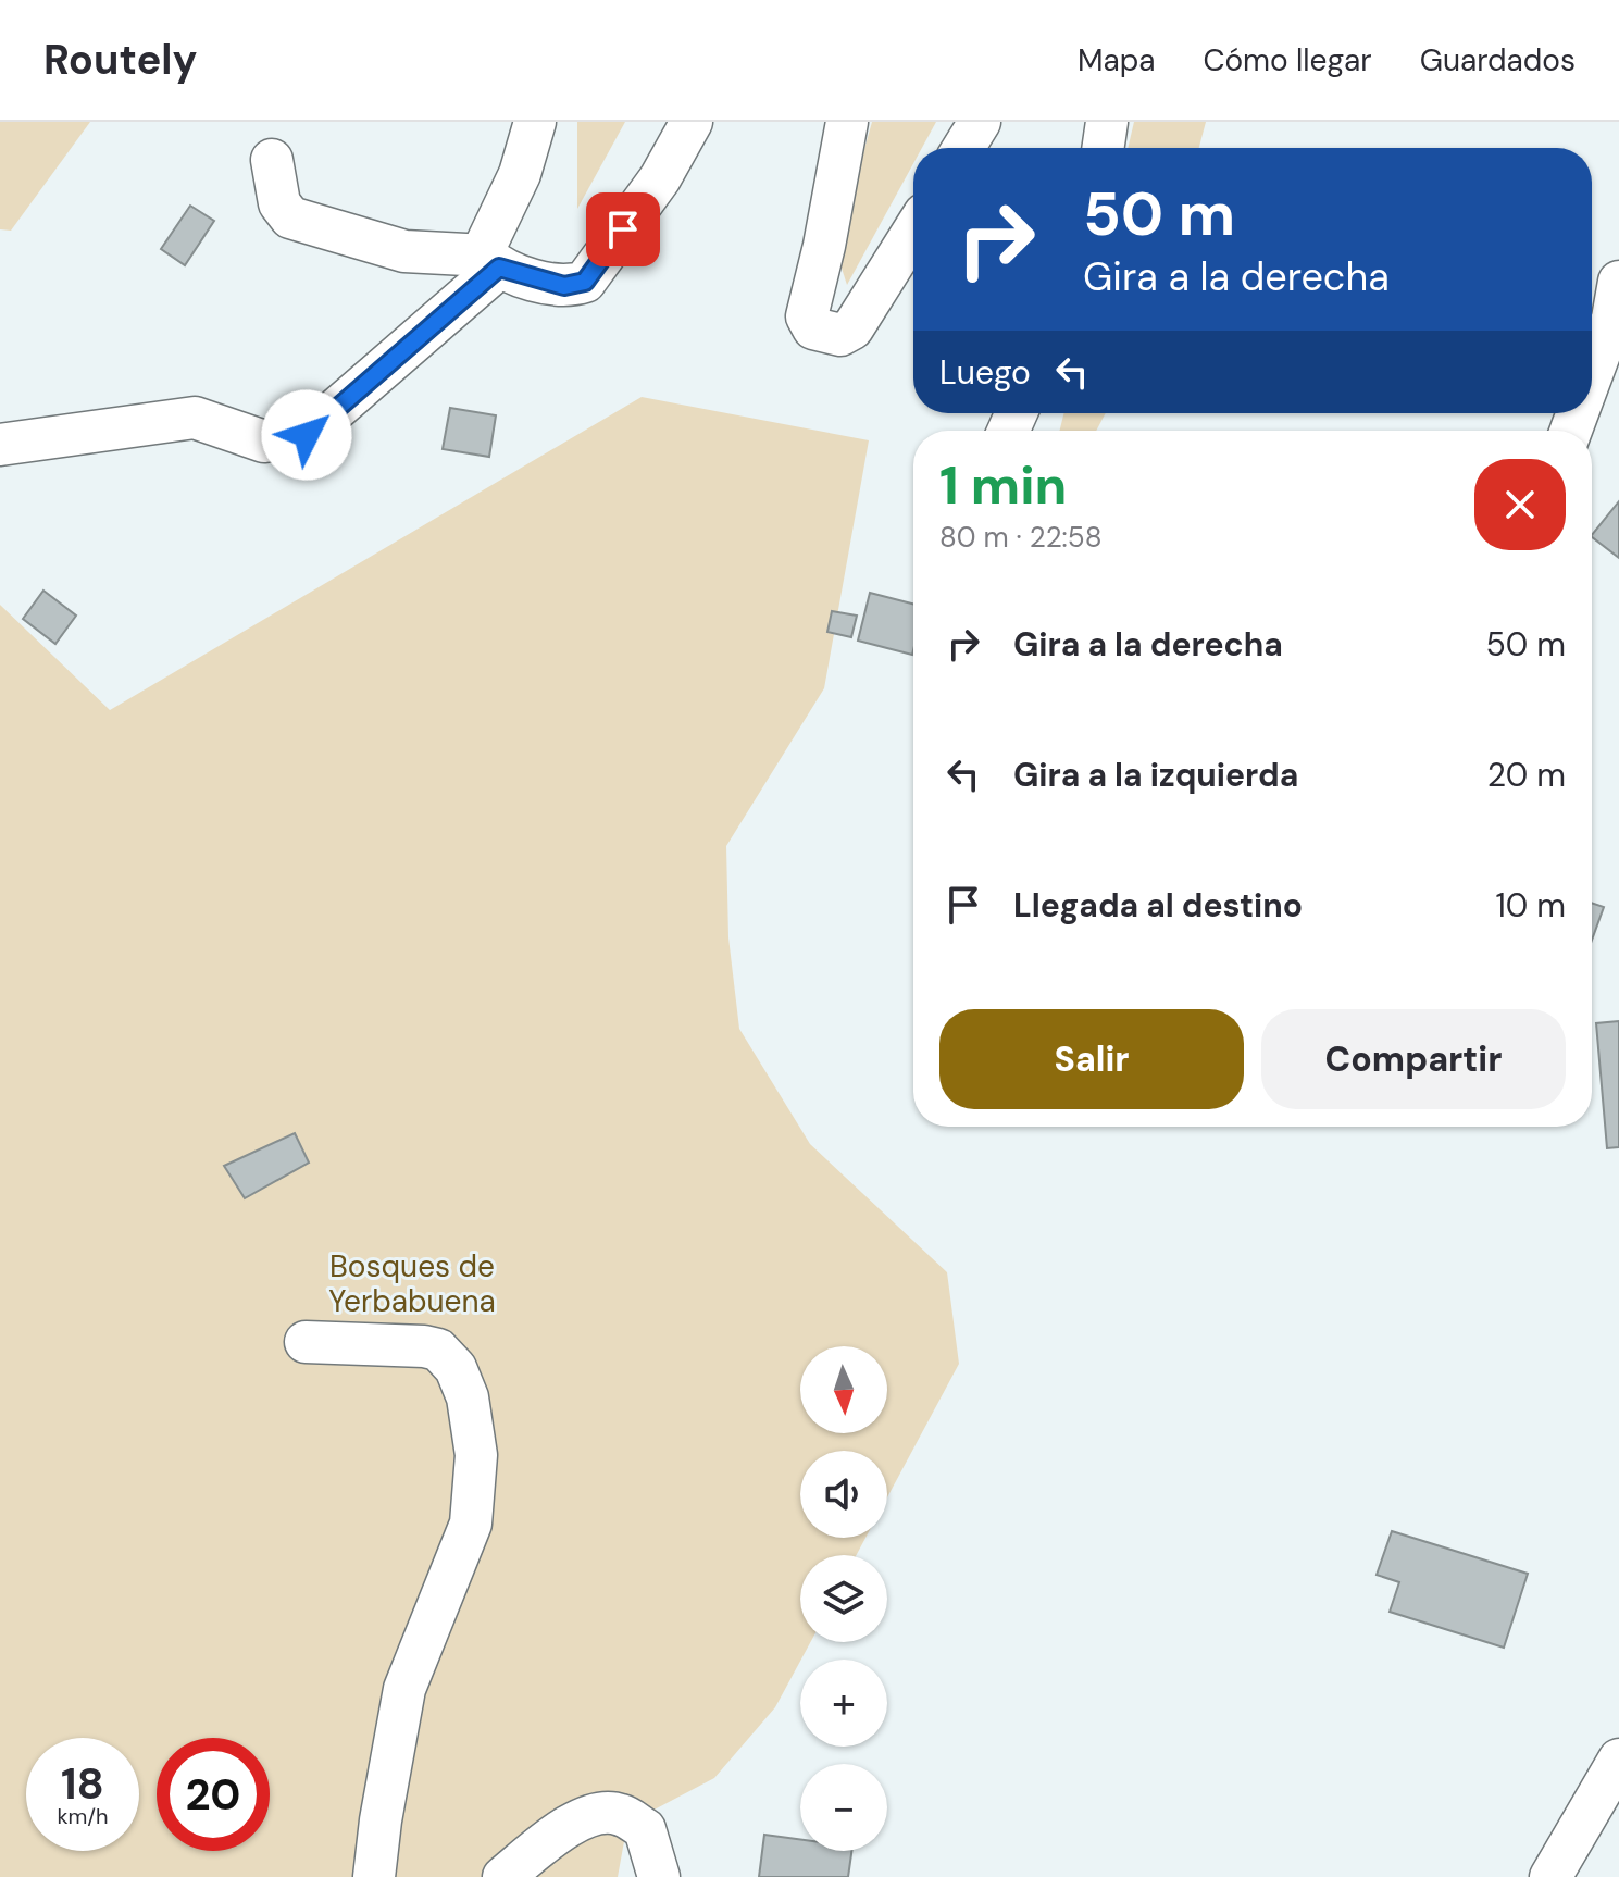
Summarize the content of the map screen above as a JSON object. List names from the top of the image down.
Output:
{
  "parks": ["Bosques de Yerbabuena"],
  "north": "bottom",
  "page": {
    "header": "Routely",
    "nav": ["Mapa", "Cómo llegar", "Guardados"],
    "turn": ["50 m", "Gira a la derecha"],
    "then": "Luego",
    "heading": ["1 min", "80 m · 22:58"],
    "list": [
      {
        "name": "Gira a la derecha",
        "value": "50 m"
      },
      {
        "name": "Gira a la izquierda",
        "value": "20 m"
      },
      {
        "name": "Llegada al destino",
        "value": "10 m"
      }
    ],
    "buttons": ["Salir", "Compartir"],
    "map_buttons": ["+", "−"],
    "speed": "18 km/h",
    "limit": "20"
  }
}
